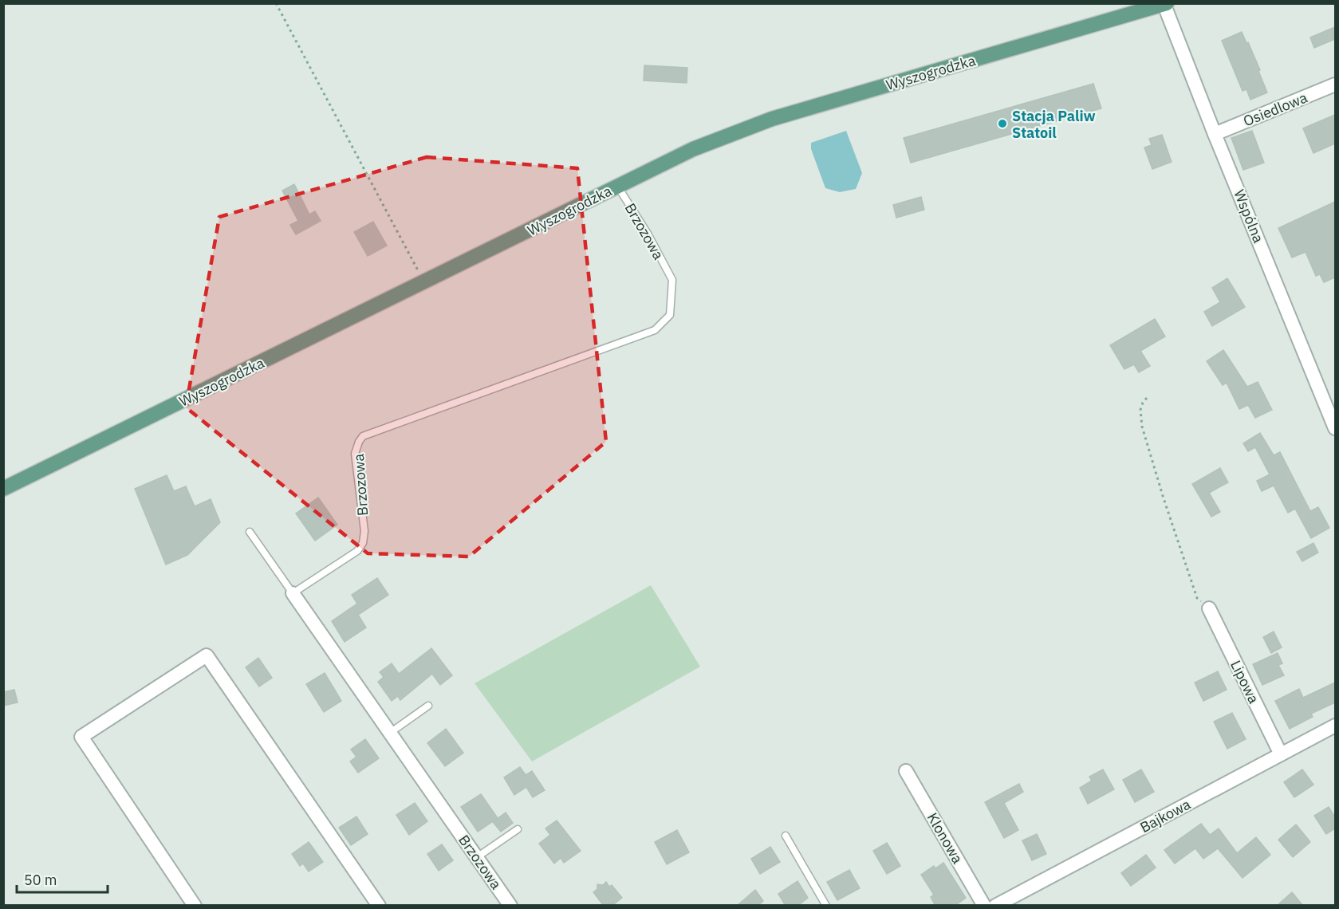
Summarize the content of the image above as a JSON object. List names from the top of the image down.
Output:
{
  "streets": {
    "main road": ["Wyszogrodzka"],
    "street": [
      "Osiedlowa",
      "Wspólna",
      "Brzozowa",
      "Lipowa",
      "Bajkowa",
      "Klonowa"
    ]
  },
  "crossings": [
    ["Wyszogrodzka", "Wspólna"],
    ["Wyszogrodzka", "Brzozowa"],
    ["Osiedlowa", "Wspólna"],
    ["Lipowa", "Bajkowa"]
  ],
  "places": ["Stacja Paliw Statoil"],
  "scale_bar": "50 m"
}
